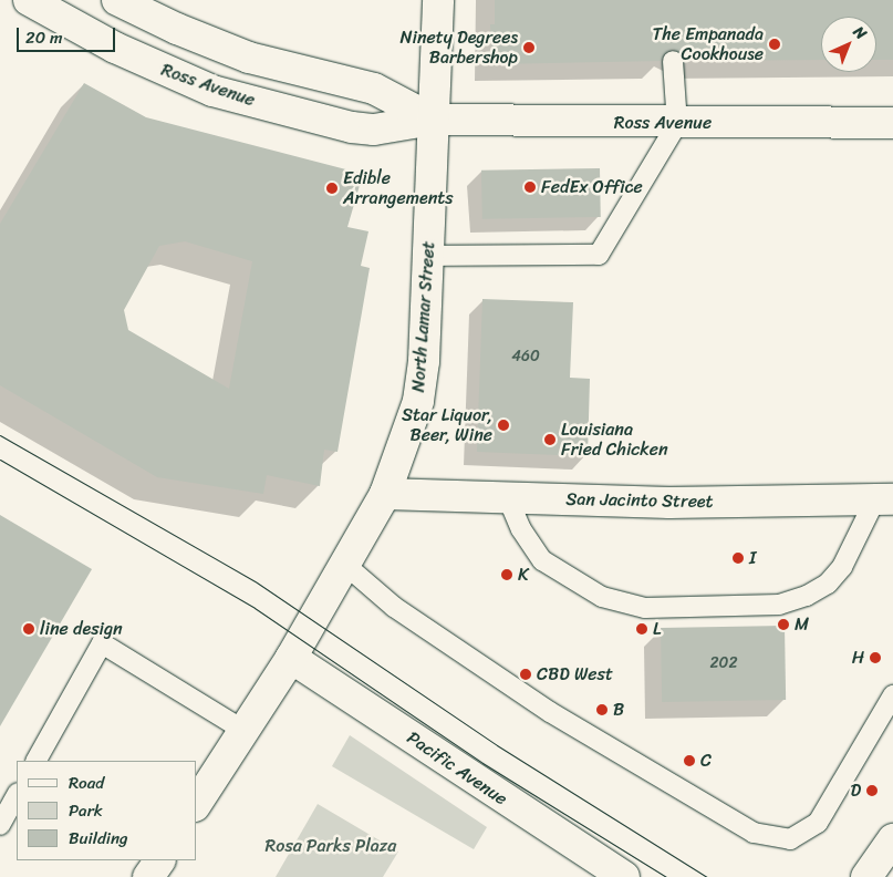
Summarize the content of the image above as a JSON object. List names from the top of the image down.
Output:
{
  "streets": {
    "main road": [
      "Ross Avenue",
      "North Lamar Street",
      "San Jacinto Street",
      "Pacific Avenue"
    ]
  },
  "crossings": [
    ["Ross Avenue", "North Lamar Street"],
    ["North Lamar Street", "San Jacinto Street"],
    ["North Lamar Street", "Pacific Avenue"]
  ],
  "parks": ["Rosa Parks Plaza"],
  "places": [
    "The Empanada Cookhouse",
    "Ninety Degrees Barbershop",
    "FedEx Office",
    "Edible Arrangements",
    "Star Liquor, Beer, Wine",
    "Louisiana Fried Chicken",
    "I",
    "K",
    "M",
    "line design",
    "L",
    "H",
    "CBD West",
    "B",
    "C",
    "D"
  ],
  "house_numbers": ["460", "202"],
  "legend": ["Road", "Park", "Building"],
  "scale_bar": "20 m",
  "north": "top right"
}
